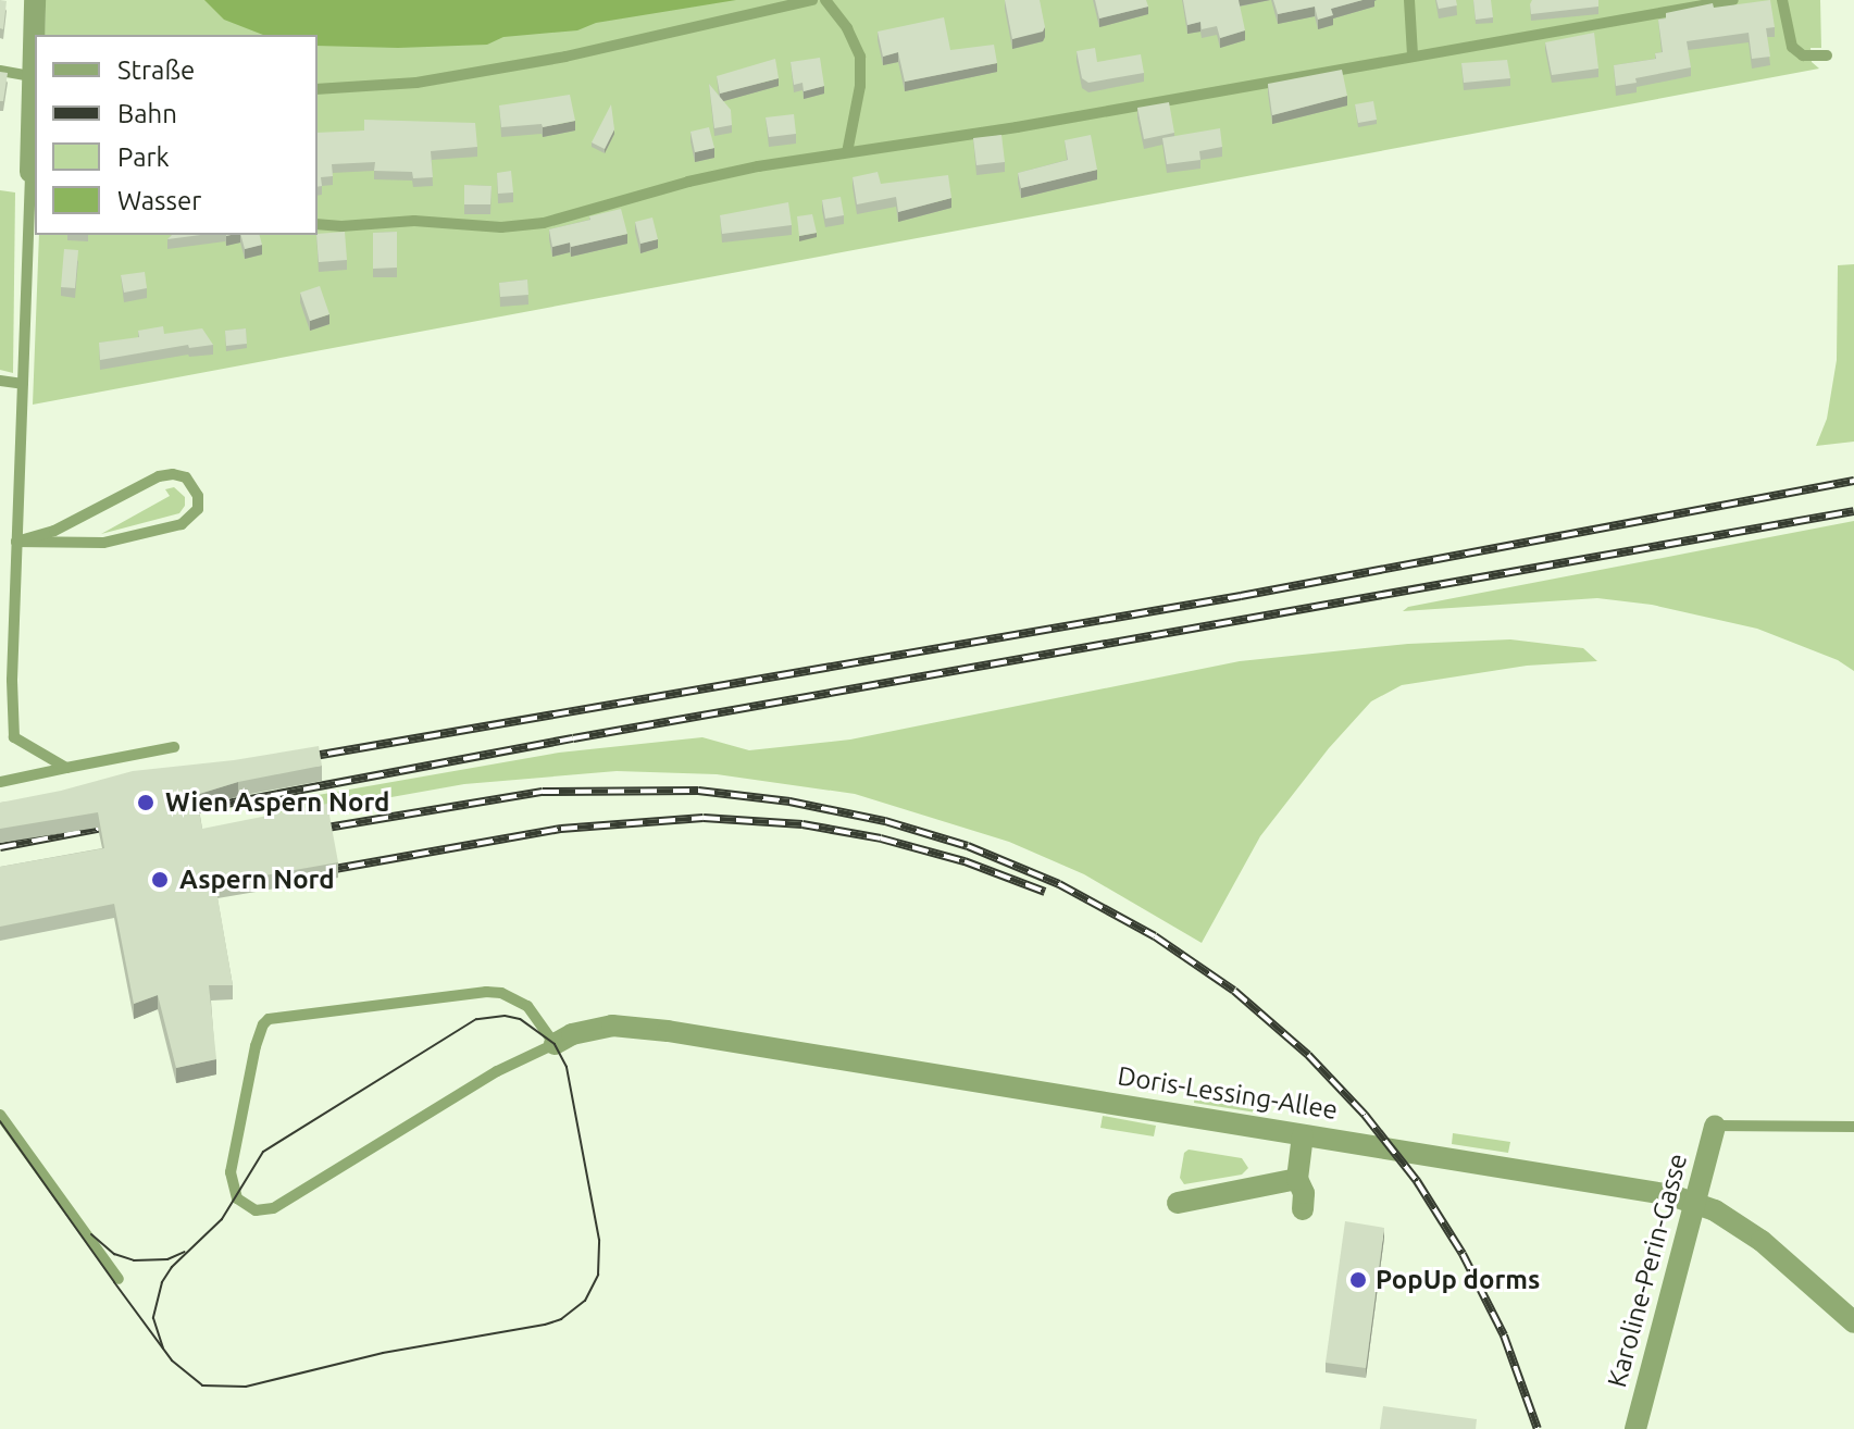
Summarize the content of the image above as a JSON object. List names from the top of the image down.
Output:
{
  "streets": {
    "street": ["Doris-Lessing-Allee", "Karoline-Perin-Gasse"]
  },
  "crossings": [
    ["Doris-Lessing-Allee", "Karoline-Perin-Gasse"]
  ],
  "places": ["Wien Aspern Nord", "Aspern Nord", "PopUp dorms"],
  "legend": [
    "Straße",
    "Bahn",
    "Park",
    "Wasser"
  ]
}
